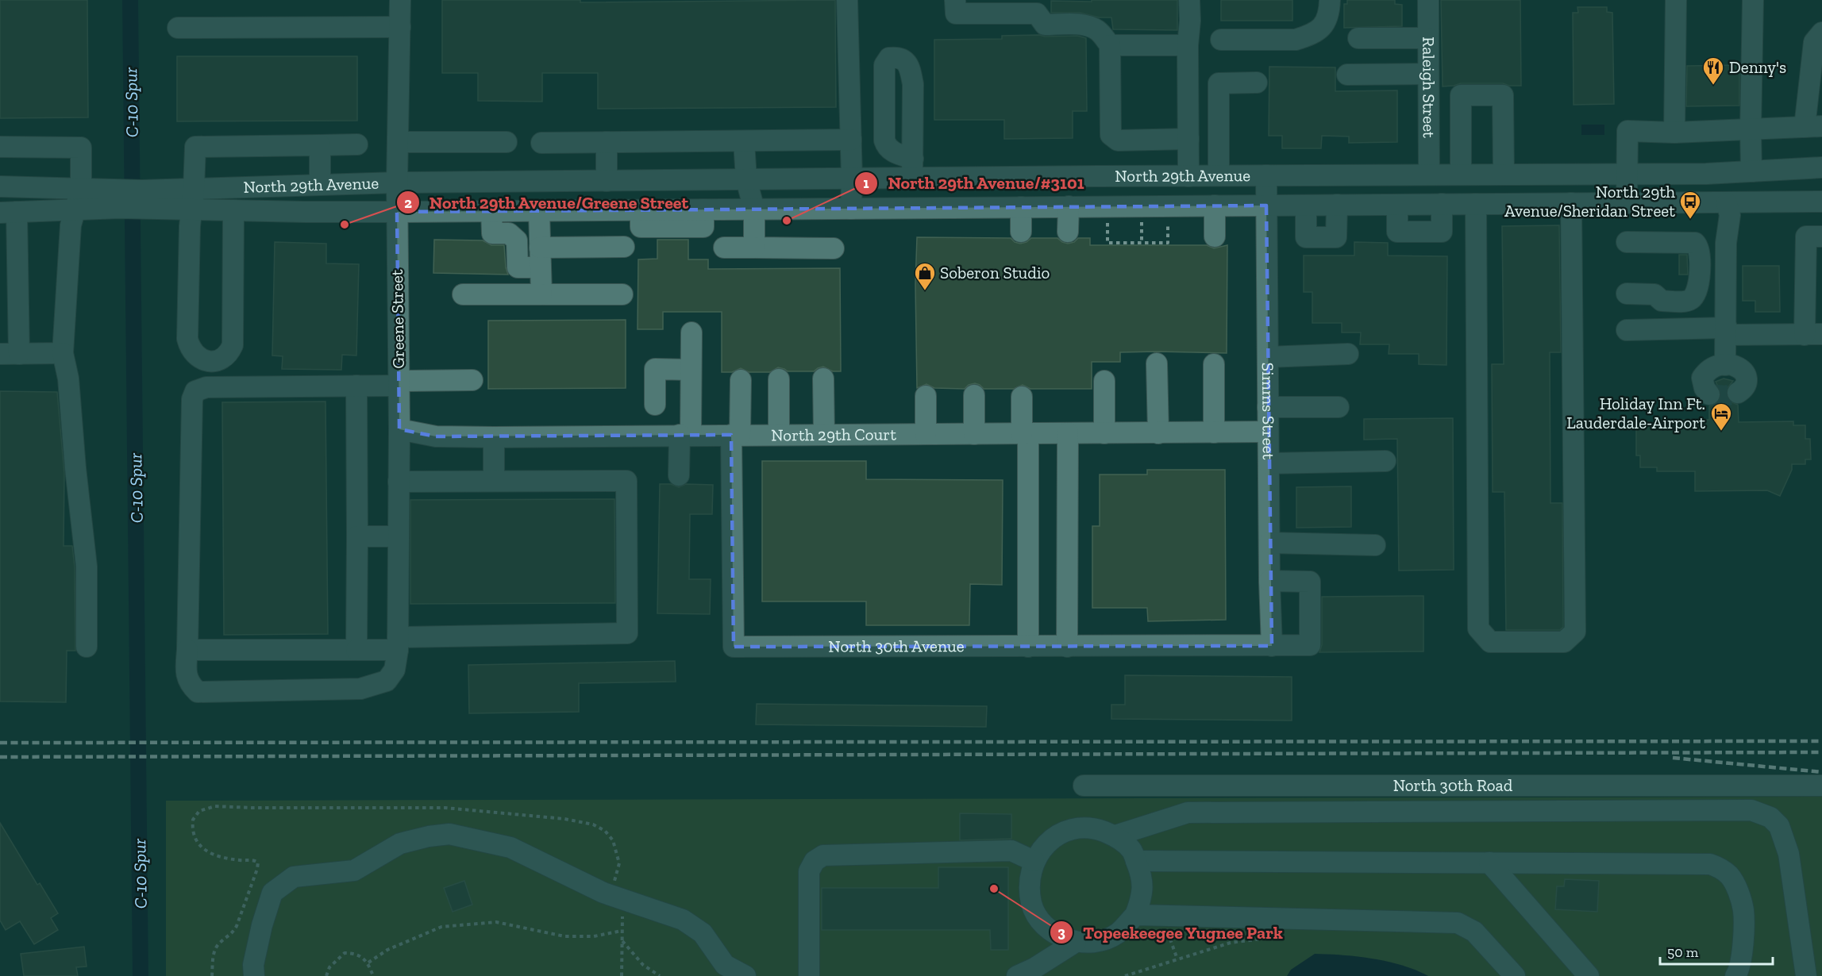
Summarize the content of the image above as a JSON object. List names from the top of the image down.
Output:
{
  "streets": {
    "street": [
      "Raleigh Street",
      "North 29th Avenue",
      "Greene Street",
      "Simms Street",
      "North 29th Court",
      "North 30th Avenue",
      "North 30th Road"
    ]
  },
  "crossings": [
    ["Raleigh Street", "North 29th Avenue"],
    ["North 29th Avenue", "Greene Street"],
    ["North 29th Avenue", "Simms Street"],
    ["Greene Street", "North 29th Court"],
    ["Simms Street", "North 29th Court"],
    ["Simms Street", "North 30th Avenue"],
    ["North 29th Court", "North 30th Avenue"]
  ],
  "water": ["C-10 Spur"],
  "places": {
    "restaurant": ["Denny's"],
    "bus stop": ["North 29th Avenue/Sheridan Street"],
    "other": ["North 29th Avenue/#3101", "North 29th Avenue/Greene Street", "Topeekeegee Yugnee Park"],
    "shop": ["Soberon Studio"],
    "hotel": ["Holiday Inn Ft. Lauderdale-Airport"]
  },
  "scale_bar": "50 m"
}
